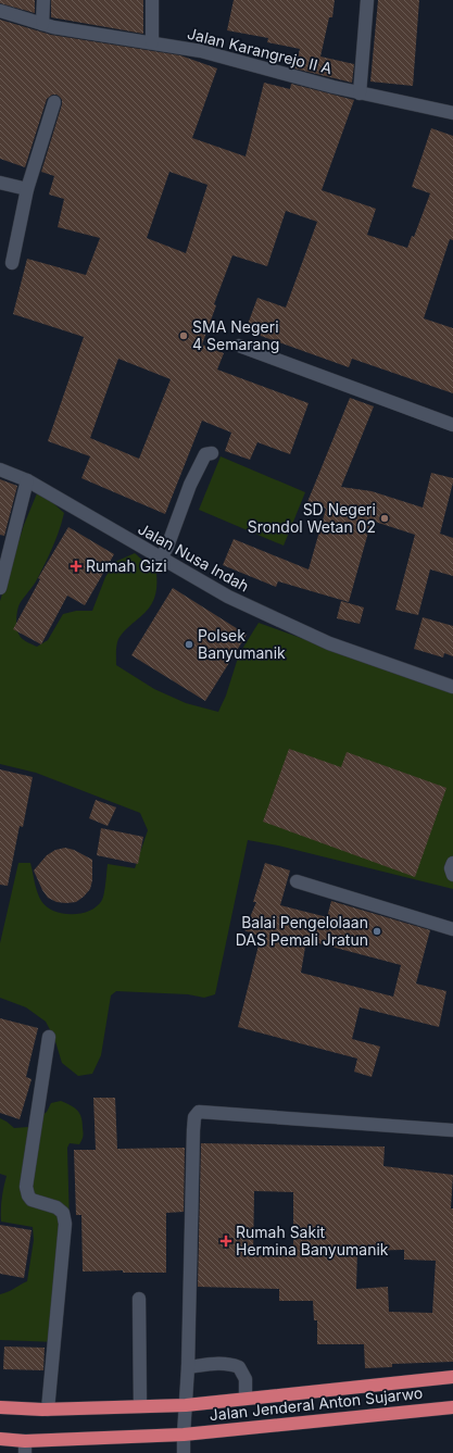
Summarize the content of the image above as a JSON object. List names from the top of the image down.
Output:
{
  "streets": {
    "highway": ["Jalan Jenderal Anton Sujarwo"],
    "street": ["Jalan Karangrejo II A", "Jalan Nusa Indah"]
  },
  "places": {
    "other": [
      "SMA Negeri 4 Semarang",
      "SD Negeri Srondol Wetan 02",
      "Polsek Banyumanik",
      "Balai Pengelolaan DAS Pemali Jratun"
    ],
    "health": ["Rumah Gizi", "Rumah Sakit Hermina Banyumanik"]
  }
}
